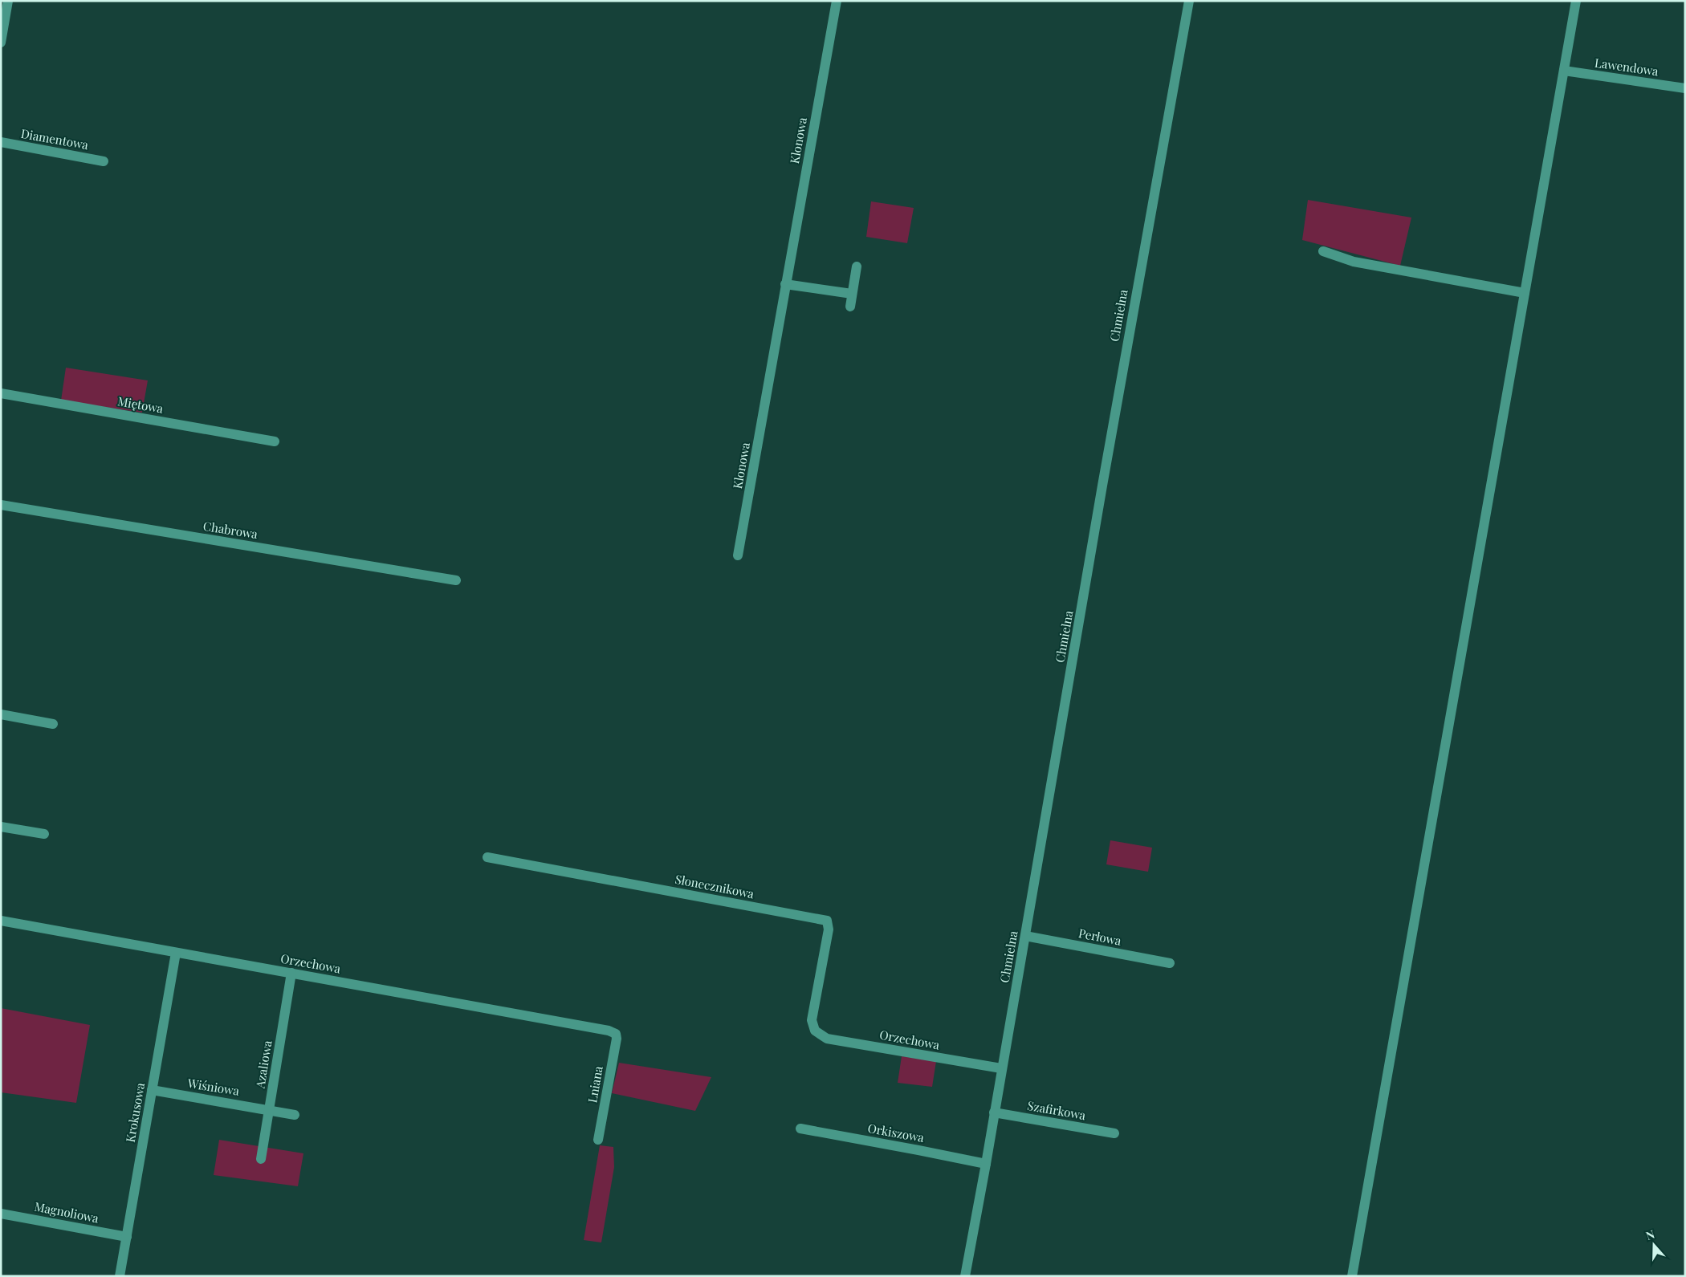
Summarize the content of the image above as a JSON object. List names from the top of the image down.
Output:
{
  "streets": {
    "street": [
      "Lawendowa",
      "Diamentowa",
      "Klonowa",
      "Chmielna",
      "Miętowa",
      "Chabrowa",
      "Słonecznikowa",
      "Perłowa",
      "Orzechowa",
      "Azaliowa",
      "Lniana",
      "Wiśniowa",
      "Szafirkowa",
      "Krokusowa",
      "Orkiszowa",
      "Magnoliowa"
    ]
  },
  "crossings": [
    ["Chmielna", "Perłowa"],
    ["Chmielna", "Orzechowa"],
    ["Chmielna", "Szafirkowa"],
    ["Chmielna", "Orkiszowa"],
    ["Słonecznikowa", "Orzechowa"],
    ["Orzechowa", "Azaliowa"],
    ["Orzechowa", "Lniana"],
    ["Orzechowa", "Krokusowa"],
    ["Azaliowa", "Wiśniowa"],
    ["Wiśniowa", "Krokusowa"],
    ["Krokusowa", "Magnoliowa"]
  ],
  "north": "top"
}
